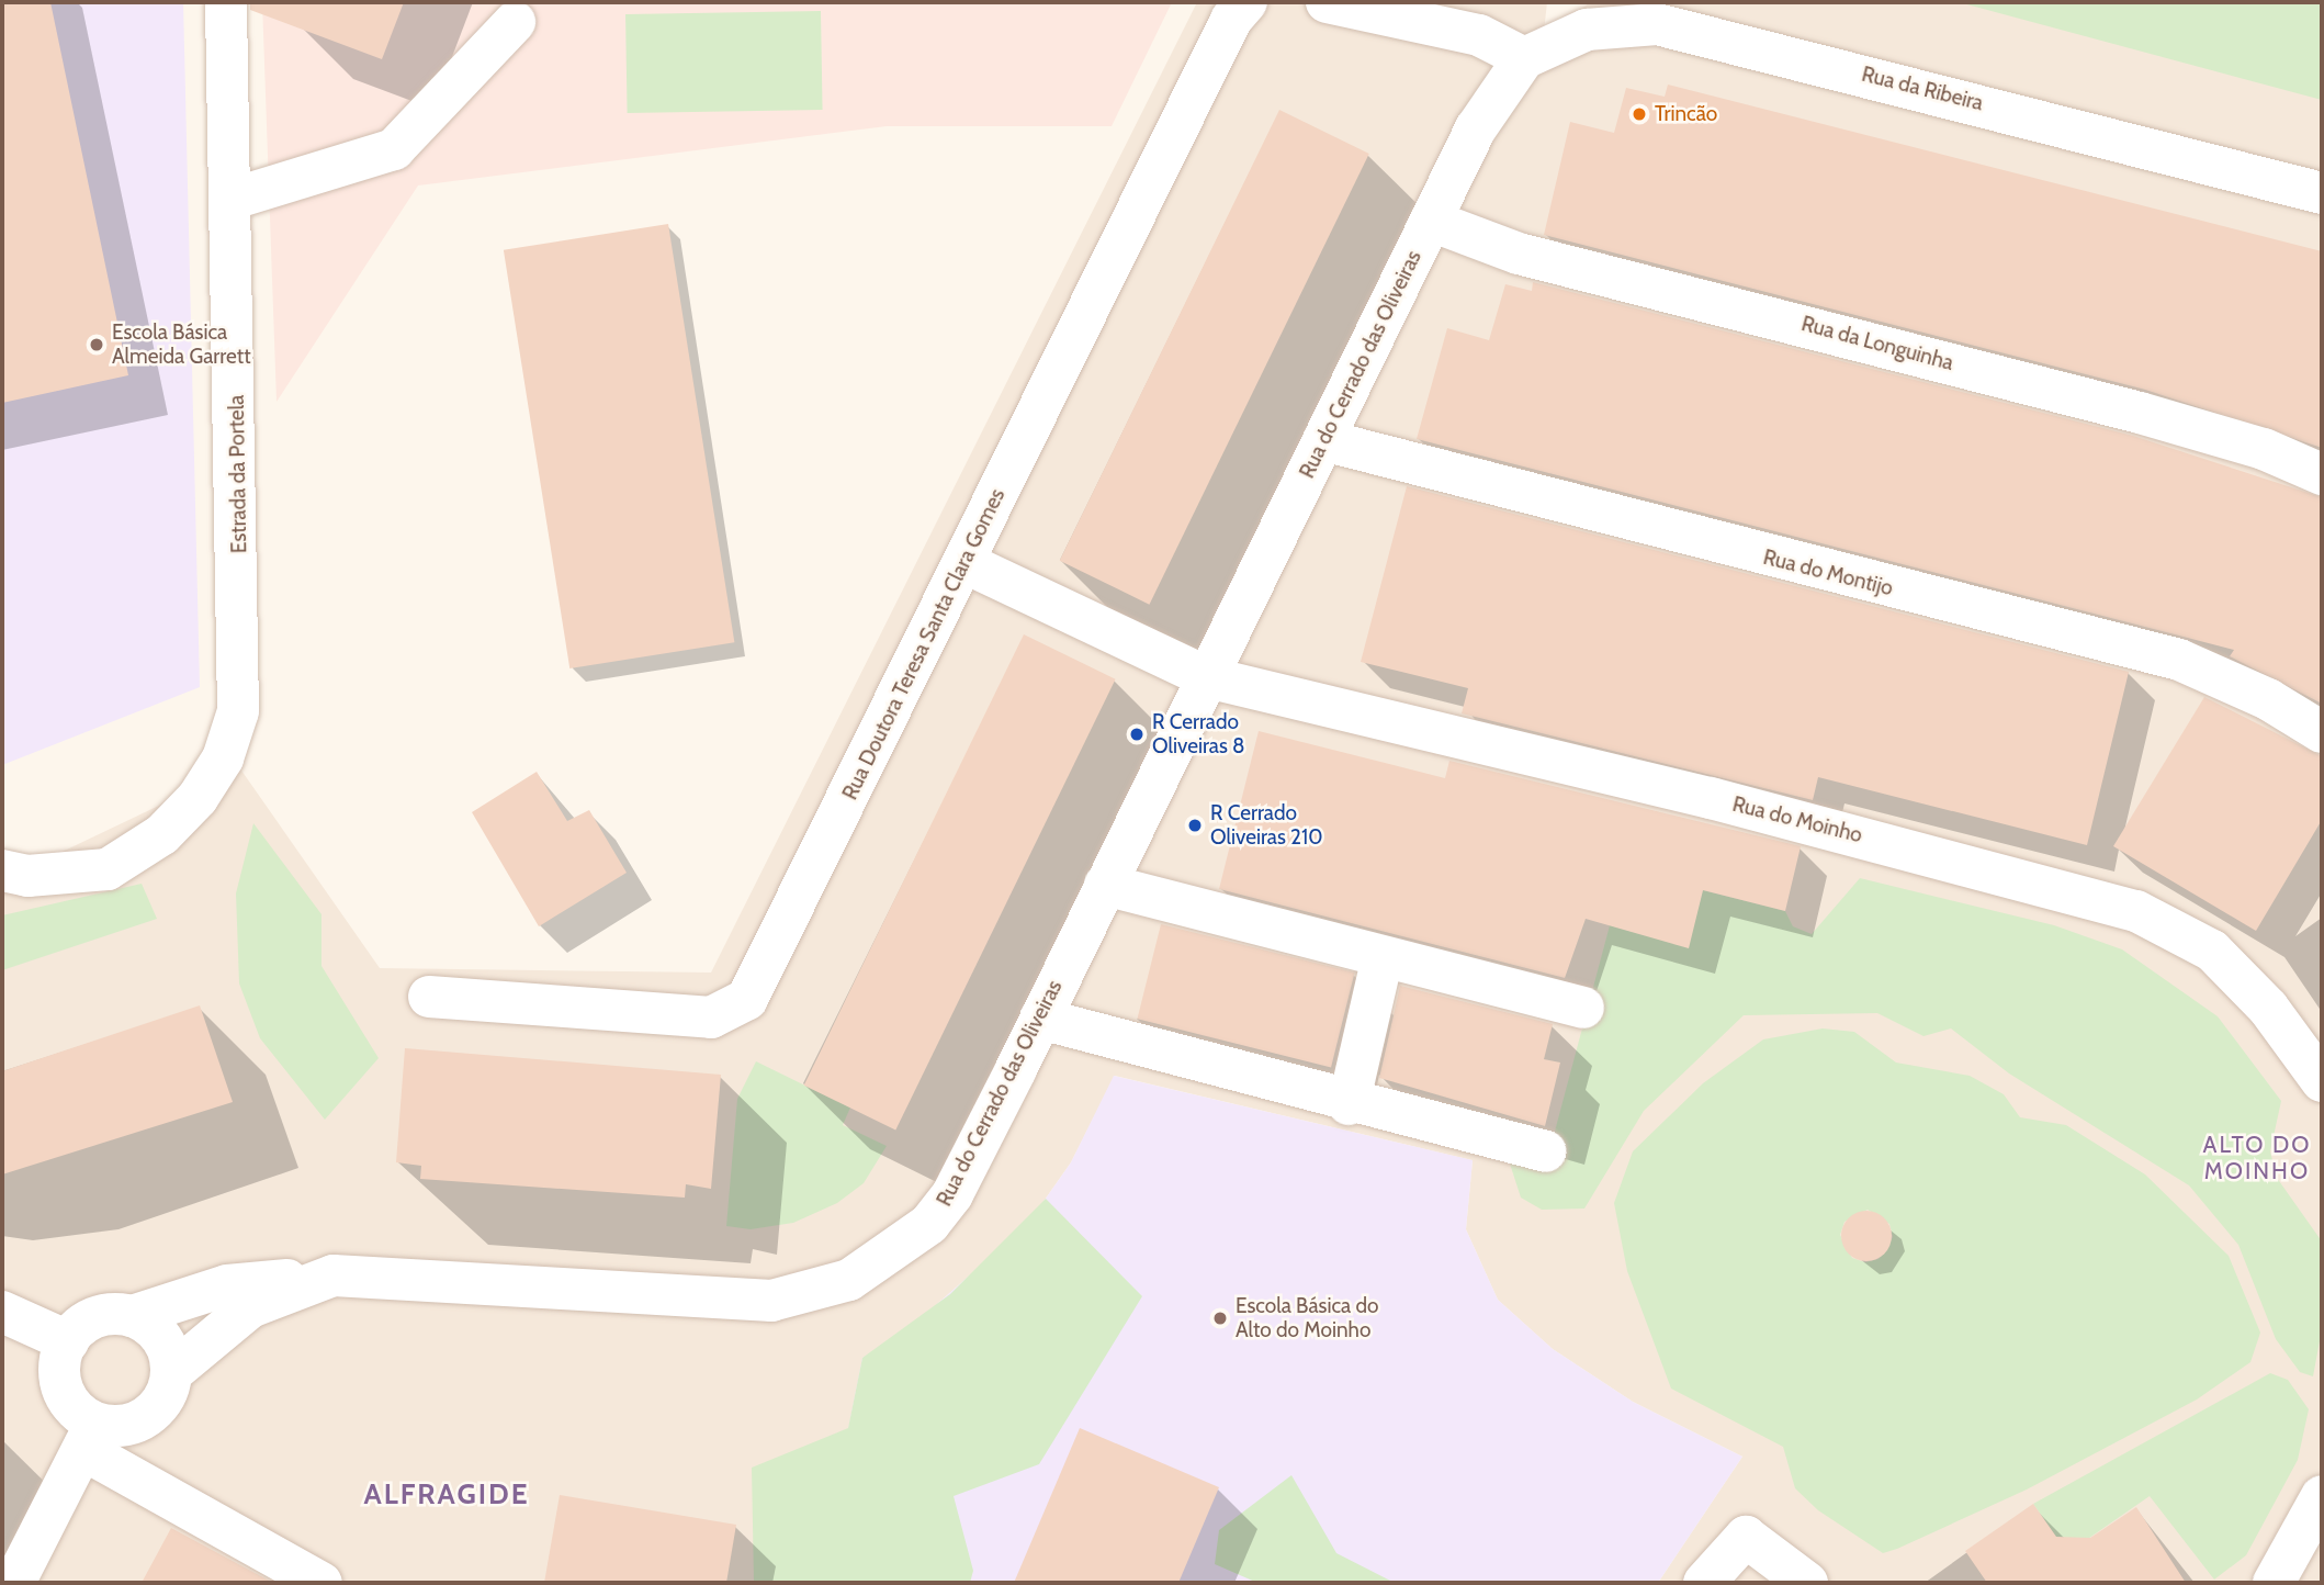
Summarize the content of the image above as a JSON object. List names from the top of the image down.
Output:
{
  "streets": {
    "street": [
      "Rua da Ribeira",
      "Rua da Longuinha",
      "Rua do Cerrado das Oliveiras",
      "Estrada da Portela",
      "Rua do Montijo",
      "Rua Doutora Teresa Santa Clara Gomes",
      "Rua do Moinho"
    ]
  },
  "crossings": [
    ["Rua da Ribeira", "Rua do Cerrado das Oliveiras"],
    ["Rua da Longuinha", "Rua do Cerrado das Oliveiras"],
    ["Rua do Cerrado das Oliveiras", "Rua do Montijo"],
    ["Rua do Cerrado das Oliveiras", "Rua do Moinho"]
  ],
  "districts": ["ALTO DO MOINHO", "ALFRAGIDE"],
  "places": [
    "Trincão",
    "Escola Básica Almeida Garrett",
    "R Cerrado Oliveiras 8",
    "R Cerrado Oliveiras 210",
    "Escola Básica do Alto do Moinho"
  ]
}
